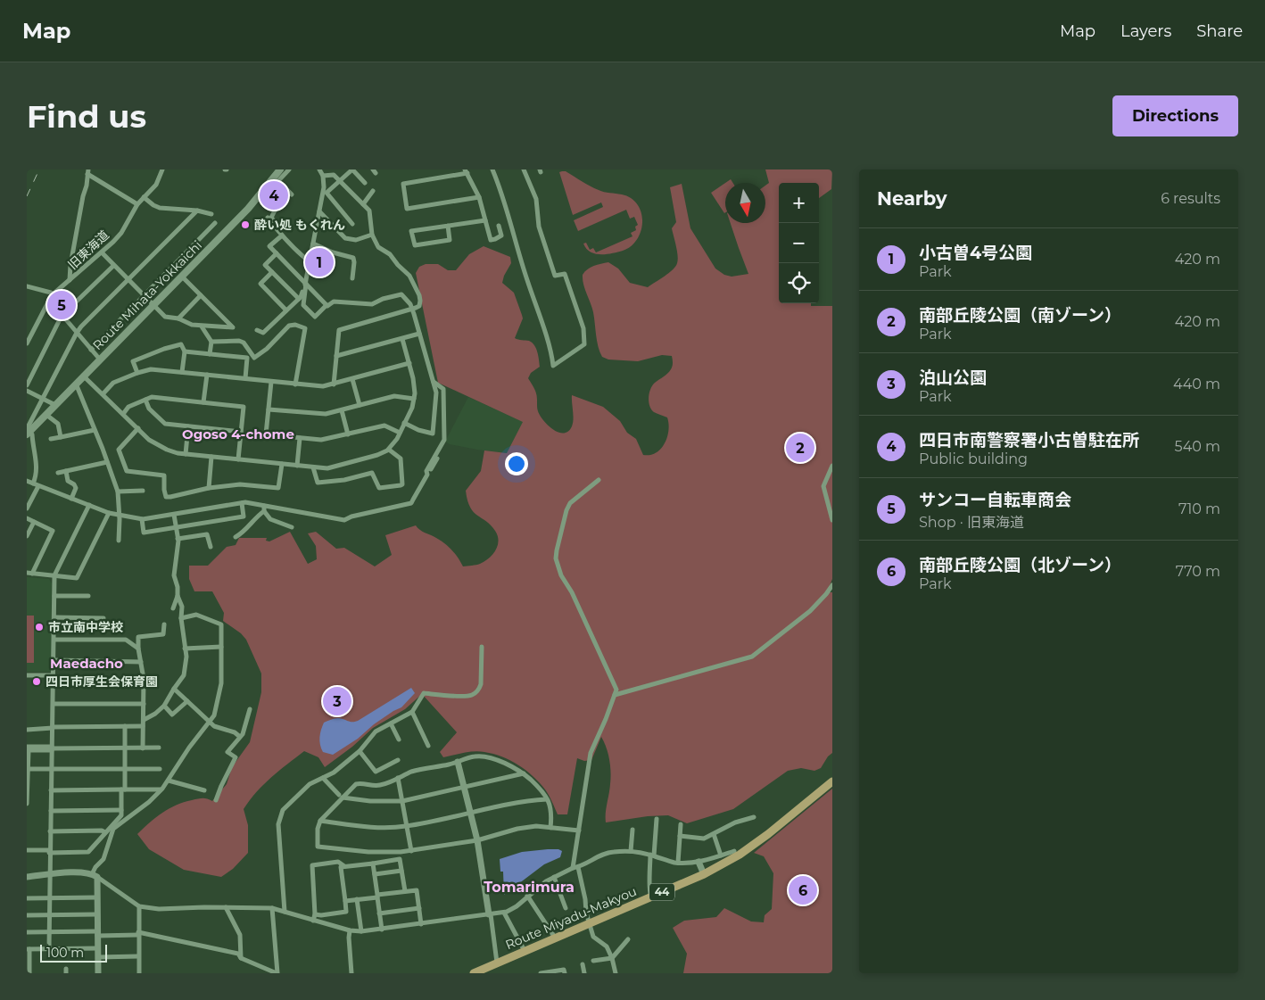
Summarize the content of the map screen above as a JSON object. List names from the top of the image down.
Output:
{
  "streets": {
    "main road": ["Route Mihata-Yokkaichi", "44", "Route Miyadu-Makyou"],
    "street": ["旧東海道"]
  },
  "districts": ["Ogoso 4-chome", "Maedacho", "Tomarimura"],
  "places": ["酔い処 もくれん", "市立南中学校", "四日市厚生会保育園"],
  "scale_bar": "100 m",
  "north": "bottom",
  "page": {
    "header": "Map",
    "nav": ["Map", "Layers", "Share"],
    "buttons": "Directions",
    "title": "Find us",
    "heading": ["Nearby", "6 results"],
    "pins": [
      "4",
      "1",
      "5",
      "2",
      "3",
      "6"
    ],
    "map_buttons": ["+", "−"],
    "list": [
      {
        "mark": "1",
        "name": "小古曽4号公園",
        "note": "Park",
        "value": "420 m"
      },
      {
        "mark": "2",
        "name": "南部丘陵公園（南ゾーン）",
        "note": "Park",
        "value": "420 m"
      },
      {
        "mark": "3",
        "name": "泊山公園",
        "note": "Park",
        "value": "440 m"
      },
      {
        "mark": "4",
        "name": "四日市南警察署小古曽駐在所",
        "note": "Public building",
        "value": "540 m"
      },
      {
        "mark": "5",
        "name": "サンコー自転車商会",
        "note": "Shop · 旧東海道",
        "value": "710 m"
      },
      {
        "mark": "6",
        "name": "南部丘陵公園（北ゾーン）",
        "note": "Park",
        "value": "770 m"
      }
    ],
    "scale": "100 m"
  }
}
